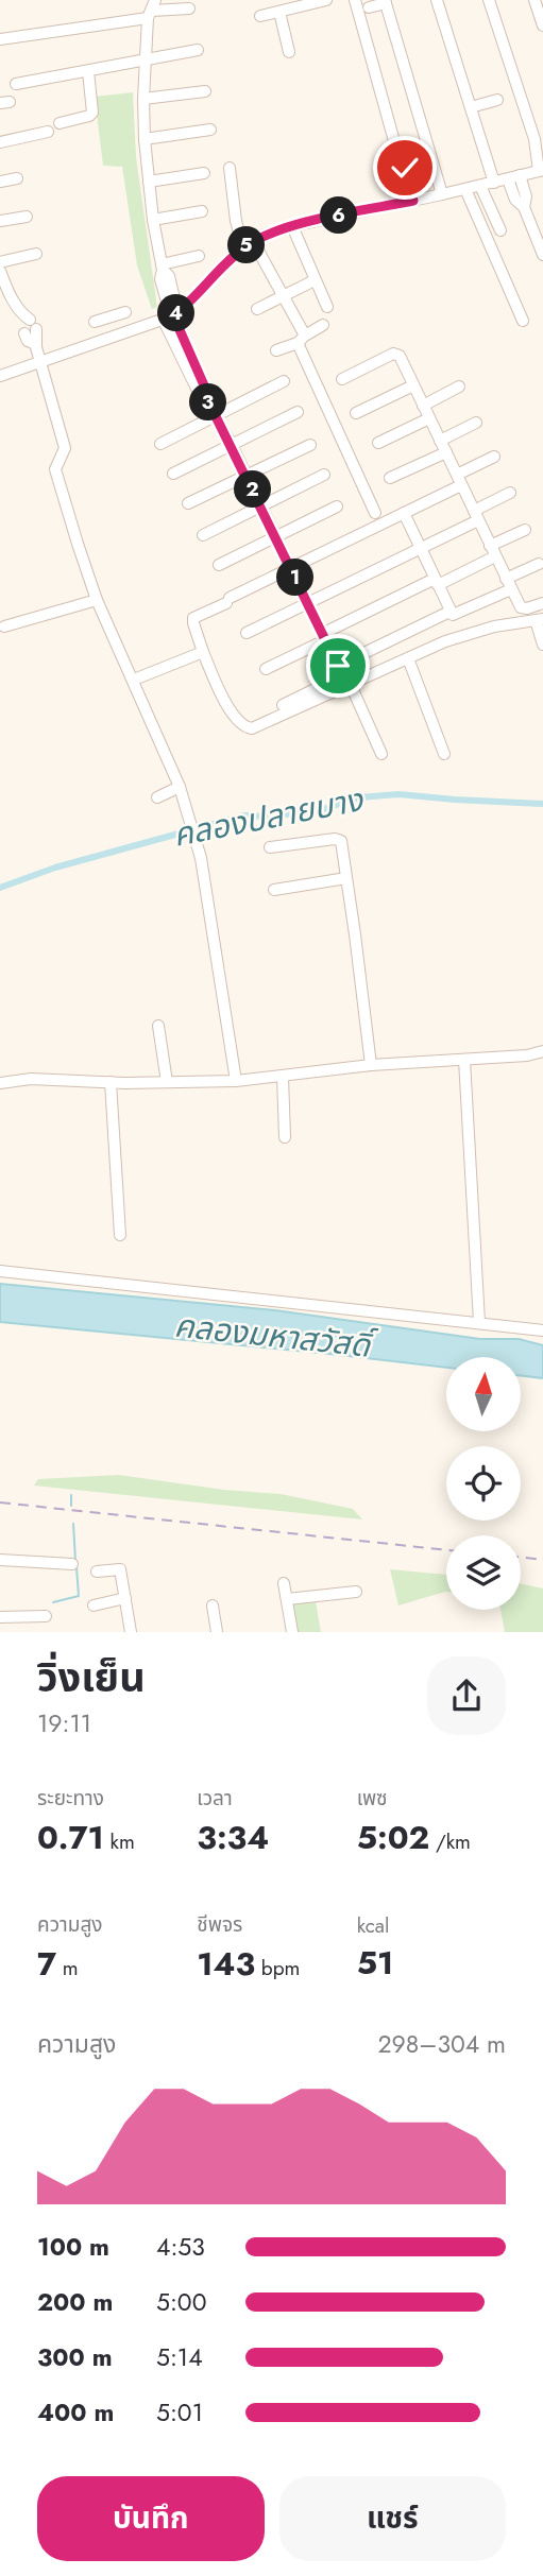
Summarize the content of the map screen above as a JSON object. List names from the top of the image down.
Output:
{
  "water": ["คลองปลายบาง", "คลองมหาสวัสดิ์"],
  "north": "top",
  "page": {
    "pins": [
      "6",
      "5",
      "4",
      "3",
      "2",
      "1"
    ],
    "heading": ["วิ่งเย็น", "19:11"],
    "stats": [
      ["ระยะทาง", "0.71 km"],
      ["เวลา", "3:34"],
      ["เพซ", "5:02 /km"],
      ["ความสูง", "7 m"],
      ["ชีพจร", "143 bpm"],
      ["kcal", "51"]
    ],
    "chart": ["ความสูง", "298–304 m"],
    "list": [
      {
        "name": "100 m",
        "note": "4:53"
      },
      {
        "name": "200 m",
        "note": "5:00"
      },
      {
        "name": "300 m",
        "note": "5:14"
      },
      {
        "name": "400 m",
        "note": "5:01"
      }
    ],
    "buttons": ["บันทึก", "แชร์"]
  }
}
